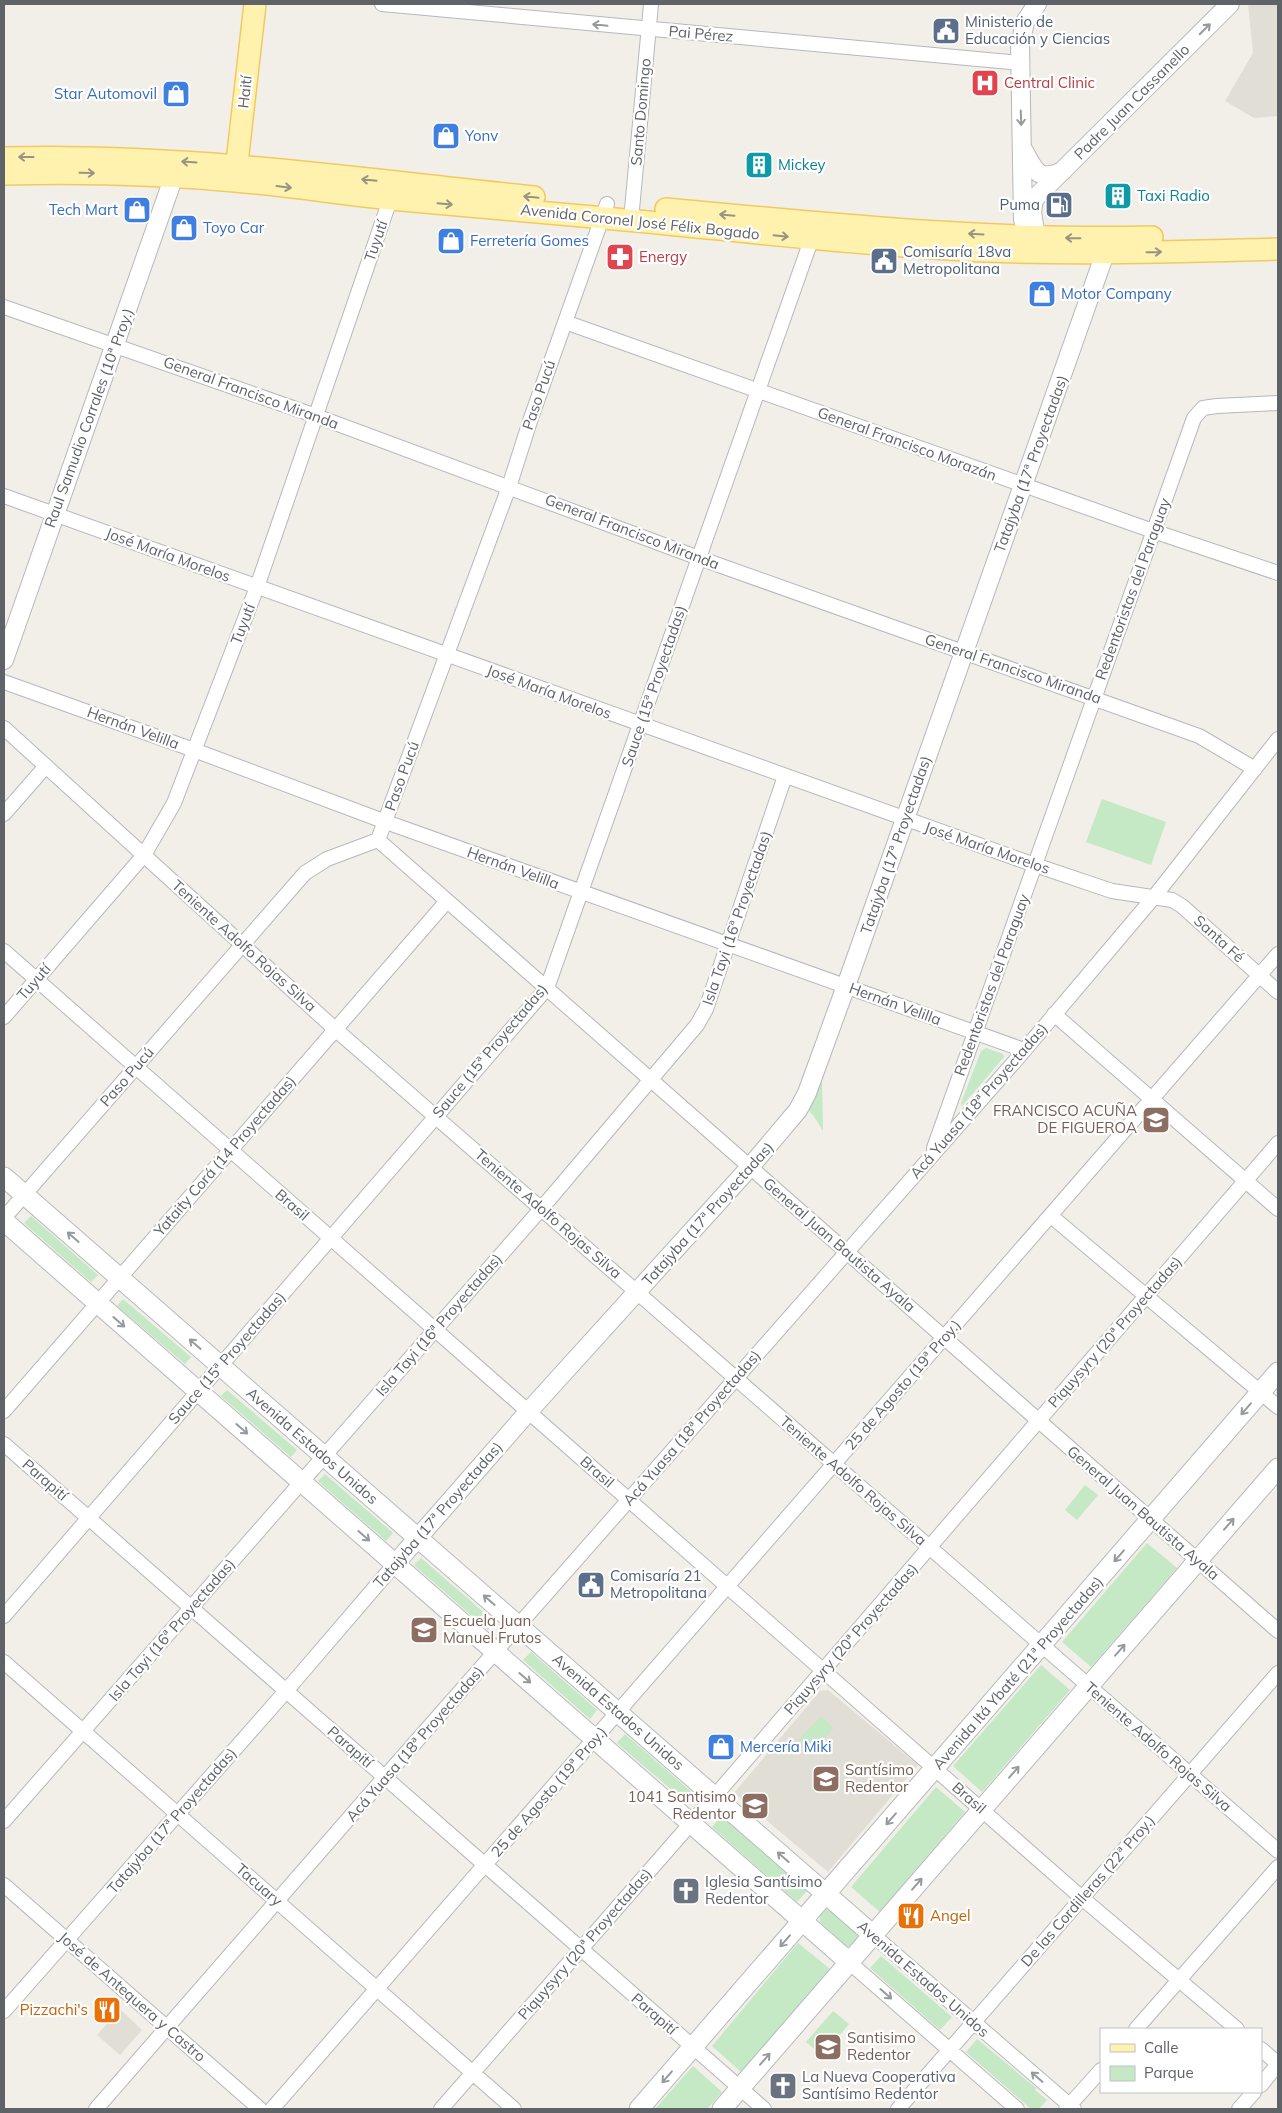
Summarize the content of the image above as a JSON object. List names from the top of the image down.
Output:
{
  "streets": {
    "main road": [
      "Haití",
      "Avenida Coronel José Félix Bogado",
      "Avenida Estados Unidos",
      "Avenida Itá Ybaté (21ª Proyectadas)"
    ],
    "street": [
      "Pai Pérez",
      "Padre Juan Cassanello",
      "Santo Domingo",
      "Tuyutí",
      "General Francisco Miranda",
      "Paso Pucú",
      "Raul Samudio Corrales (10ª Proy.)",
      "General Francisco Morazán",
      "Tatajyba (17ª Proyectadas)",
      "José María Morelos",
      "Redentoristas del Paraguay",
      "Sauce (15ª Proyectadas)",
      "Hernán Velilla",
      "Isla Tayi (16ª Proyectadas)",
      "Santa Fé",
      "Teniente Adolfo Rojas Silva",
      "Acá Yuasa (18ª Proyectadas)",
      "Yataity Corá (14 Proyectadas)",
      "Brasil",
      "General Juan Bautista Ayala",
      "Piquysyry (20ª Proyectadas)",
      "25 de Agosto (19ª Proy.)",
      "Parapití",
      "Tacuary",
      "De las Cordilleras (22ª Proy.)",
      "José de Antequera y Castro"
    ]
  },
  "crossings": [
    ["Pai Pérez", "Santo Domingo"],
    ["Haití", "Avenida Coronel José Félix Bogado"],
    ["Padre Juan Cassanello", "Avenida Coronel José Félix Bogado"],
    ["Santo Domingo", "Avenida Coronel José Félix Bogado"],
    ["Avenida Coronel José Félix Bogado", "Tuyutí"],
    ["Avenida Coronel José Félix Bogado", "Paso Pucú"],
    ["Avenida Coronel José Félix Bogado", "Raul Samudio Corrales (10ª Proy.)"],
    ["Avenida Coronel José Félix Bogado", "Tatajyba (17ª Proyectadas)"],
    ["Avenida Coronel José Félix Bogado", "Sauce (15ª Proyectadas)"],
    ["Tuyutí", "General Francisco Miranda"],
    ["Tuyutí", "José María Morelos"],
    ["Tuyutí", "Hernán Velilla"],
    ["Tuyutí", "Teniente Adolfo Rojas Silva"],
    ["Tuyutí", "Brasil"],
    ["General Francisco Miranda", "Paso Pucú"],
    ["General Francisco Miranda", "Raul Samudio Corrales (10ª Proy.)"],
    ["General Francisco Miranda", "Tatajyba (17ª Proyectadas)"],
    ["General Francisco Miranda", "Redentoristas del Paraguay"],
    ["General Francisco Miranda", "Sauce (15ª Proyectadas)"],
    ["General Francisco Miranda", "Acá Yuasa (18ª Proyectadas)"],
    ["Paso Pucú", "General Francisco Morazán"],
    ["Paso Pucú", "José María Morelos"],
    ["Paso Pucú", "Hernán Velilla"],
    ["Paso Pucú", "Teniente Adolfo Rojas Silva"],
    ["Paso Pucú", "Brasil"],
    ["Paso Pucú", "General Juan Bautista Ayala"],
    ["Paso Pucú", "Avenida Estados Unidos"],
    ["Raul Samudio Corrales (10ª Proy.)", "José María Morelos"],
    ["General Francisco Morazán", "Tatajyba (17ª Proyectadas)"],
    ["General Francisco Morazán", "Redentoristas del Paraguay"],
    ["General Francisco Morazán", "Sauce (15ª Proyectadas)"],
    ["Tatajyba (17ª Proyectadas)", "José María Morelos"],
    ["Tatajyba (17ª Proyectadas)", "Hernán Velilla"],
    ["Tatajyba (17ª Proyectadas)", "Teniente Adolfo Rojas Silva"],
    ["Tatajyba (17ª Proyectadas)", "Brasil"],
    ["Tatajyba (17ª Proyectadas)", "General Juan Bautista Ayala"],
    ["Tatajyba (17ª Proyectadas)", "Avenida Estados Unidos"],
    ["Tatajyba (17ª Proyectadas)", "Parapití"],
    ["Tatajyba (17ª Proyectadas)", "Tacuary"],
    ["Tatajyba (17ª Proyectadas)", "José de Antequera y Castro"],
    ["José María Morelos", "Redentoristas del Paraguay"],
    ["José María Morelos", "Sauce (15ª Proyectadas)"],
    ["José María Morelos", "Isla Tayi (16ª Proyectadas)"],
    ["José María Morelos", "Santa Fé"],
    ["José María Morelos", "Acá Yuasa (18ª Proyectadas)"],
    ["Redentoristas del Paraguay", "Hernán Velilla"],
    ["Redentoristas del Paraguay", "Acá Yuasa (18ª Proyectadas)"],
    ["Sauce (15ª Proyectadas)", "Hernán Velilla"],
    ["Sauce (15ª Proyectadas)", "Teniente Adolfo Rojas Silva"],
    ["Sauce (15ª Proyectadas)", "Brasil"],
    ["Sauce (15ª Proyectadas)", "General Juan Bautista Ayala"],
    ["Sauce (15ª Proyectadas)", "Avenida Estados Unidos"],
    ["Sauce (15ª Proyectadas)", "Parapití"],
    ["Hernán Velilla", "Isla Tayi (16ª Proyectadas)"],
    ["Hernán Velilla", "Acá Yuasa (18ª Proyectadas)"],
    ["Isla Tayi (16ª Proyectadas)", "Teniente Adolfo Rojas Silva"],
    ["Isla Tayi (16ª Proyectadas)", "Brasil"],
    ["Isla Tayi (16ª Proyectadas)", "General Juan Bautista Ayala"],
    ["Isla Tayi (16ª Proyectadas)", "Avenida Estados Unidos"],
    ["Isla Tayi (16ª Proyectadas)", "Parapití"],
    ["Isla Tayi (16ª Proyectadas)", "Tacuary"],
    ["Santa Fé", "Acá Yuasa (18ª Proyectadas)"],
    ["Santa Fé", "25 de Agosto (19ª Proy.)"],
    ["Teniente Adolfo Rojas Silva", "Acá Yuasa (18ª Proyectadas)"],
    ["Teniente Adolfo Rojas Silva", "Yataity Corá (14 Proyectadas)"],
    ["Teniente Adolfo Rojas Silva", "Piquysyry (20ª Proyectadas)"],
    ["Teniente Adolfo Rojas Silva", "25 de Agosto (19ª Proy.)"],
    ["Teniente Adolfo Rojas Silva", "Avenida Itá Ybaté (21ª Proyectadas)"],
    ["Teniente Adolfo Rojas Silva", "De las Cordilleras (22ª Proy.)"],
    ["Acá Yuasa (18ª Proyectadas)", "Brasil"],
    ["Acá Yuasa (18ª Proyectadas)", "General Juan Bautista Ayala"],
    ["Acá Yuasa (18ª Proyectadas)", "Avenida Estados Unidos"],
    ["Acá Yuasa (18ª Proyectadas)", "Parapití"],
    ["Acá Yuasa (18ª Proyectadas)", "Tacuary"],
    ["Acá Yuasa (18ª Proyectadas)", "José de Antequera y Castro"],
    ["Yataity Corá (14 Proyectadas)", "Brasil"],
    ["Yataity Corá (14 Proyectadas)", "General Juan Bautista Ayala"],
    ["Yataity Corá (14 Proyectadas)", "Avenida Estados Unidos"],
    ["Brasil", "Piquysyry (20ª Proyectadas)"],
    ["Brasil", "25 de Agosto (19ª Proy.)"],
    ["Brasil", "Avenida Itá Ybaté (21ª Proyectadas)"],
    ["Brasil", "De las Cordilleras (22ª Proy.)"],
    ["General Juan Bautista Ayala", "Piquysyry (20ª Proyectadas)"],
    ["General Juan Bautista Ayala", "25 de Agosto (19ª Proy.)"],
    ["General Juan Bautista Ayala", "Avenida Itá Ybaté (21ª Proyectadas)"],
    ["Piquysyry (20ª Proyectadas)", "Avenida Estados Unidos"],
    ["Piquysyry (20ª Proyectadas)", "Parapití"],
    ["Piquysyry (20ª Proyectadas)", "Tacuary"],
    ["25 de Agosto (19ª Proy.)", "Avenida Estados Unidos"],
    ["25 de Agosto (19ª Proy.)", "Parapití"],
    ["25 de Agosto (19ª Proy.)", "Tacuary"],
    ["Avenida Estados Unidos", "Avenida Itá Ybaté (21ª Proyectadas)"],
    ["Avenida Estados Unidos", "De las Cordilleras (22ª Proy.)"],
    ["Parapití", "Avenida Itá Ybaté (21ª Proyectadas)"]
  ],
  "one_way": ["Pai Pérez", "Padre Juan Cassanello"],
  "places": {
    "public building": ["Ministerio de Educación y Ciencias", "Comisaría 18va Metropolitana", "Comisaría 21 Metropolitana"],
    "hospital": ["Central Clinic"],
    "shop": [
      "Star Automovil",
      "Yonv",
      "Tech Mart",
      "Toyo Car",
      "Ferretería Gomes",
      "Motor Company",
      "Mercería Miki"
    ],
    "building": ["Mickey", "Taxi Radio"],
    "fuel station": ["Puma"],
    "pharmacy": ["Energy"],
    "school or university": [
      "FRANCISCO ACUÑA DE FIGUEROA",
      "Escuela Juan Manuel Frutos",
      "Santísimo Redentor",
      "1041 Santisimo Redentor",
      "Santisimo Redentor"
    ],
    "church": ["Iglesia Santísimo Redentor", "La Nueva Cooperativa Santísimo Redentor"],
    "restaurant": ["Angel", "Pizzachi's"]
  },
  "legend": ["Calle", "Parque"]
}
